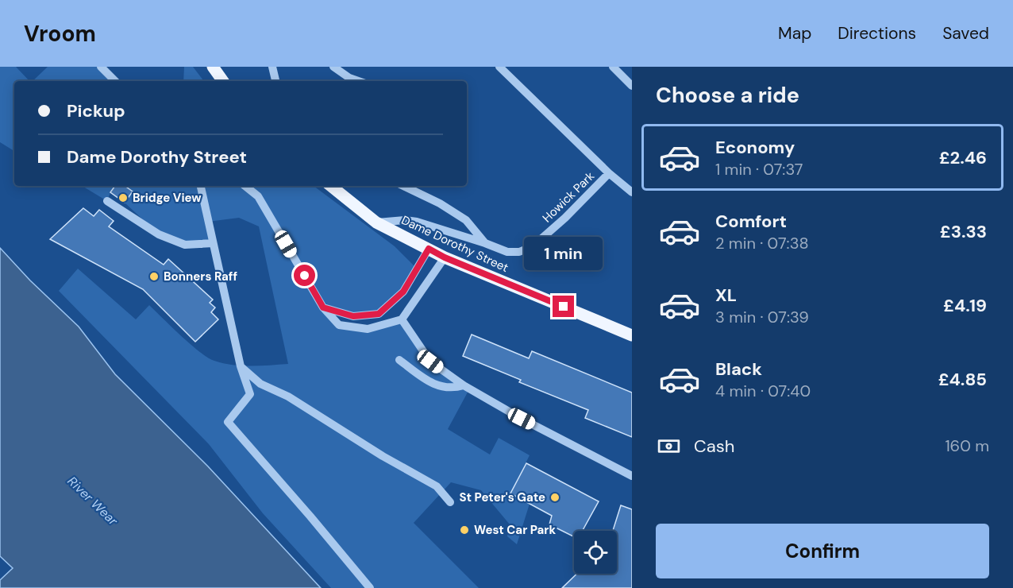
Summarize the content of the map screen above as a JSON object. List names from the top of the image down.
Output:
{
  "streets": {
    "main road": ["Dame Dorothy Street"],
    "street": ["Howick Park"]
  },
  "water": ["River Wear"],
  "places": [
    "Bridge View",
    "Bonners Raff",
    "St Peter's Gate",
    "West Car Park"
  ],
  "page": {
    "header": "Vroom",
    "nav": ["Map", "Directions", "Saved"],
    "heading": "Choose a ride",
    "banner": ["Pickup", "Dame Dorothy Street"],
    "list": [
      {
        "name": "Economy",
        "note": "1 min · 07:37",
        "value": "£2.46"
      },
      {
        "name": "Comfort",
        "note": "2 min · 07:38",
        "value": "£3.33"
      },
      {
        "name": "XL",
        "note": "3 min · 07:39",
        "value": "£4.19"
      },
      {
        "name": "Black",
        "note": "4 min · 07:40",
        "value": "£4.85"
      }
    ],
    "bubble": "1 min",
    "pay": ["Cash", "160 m"],
    "buttons": "Confirm"
  }
}
